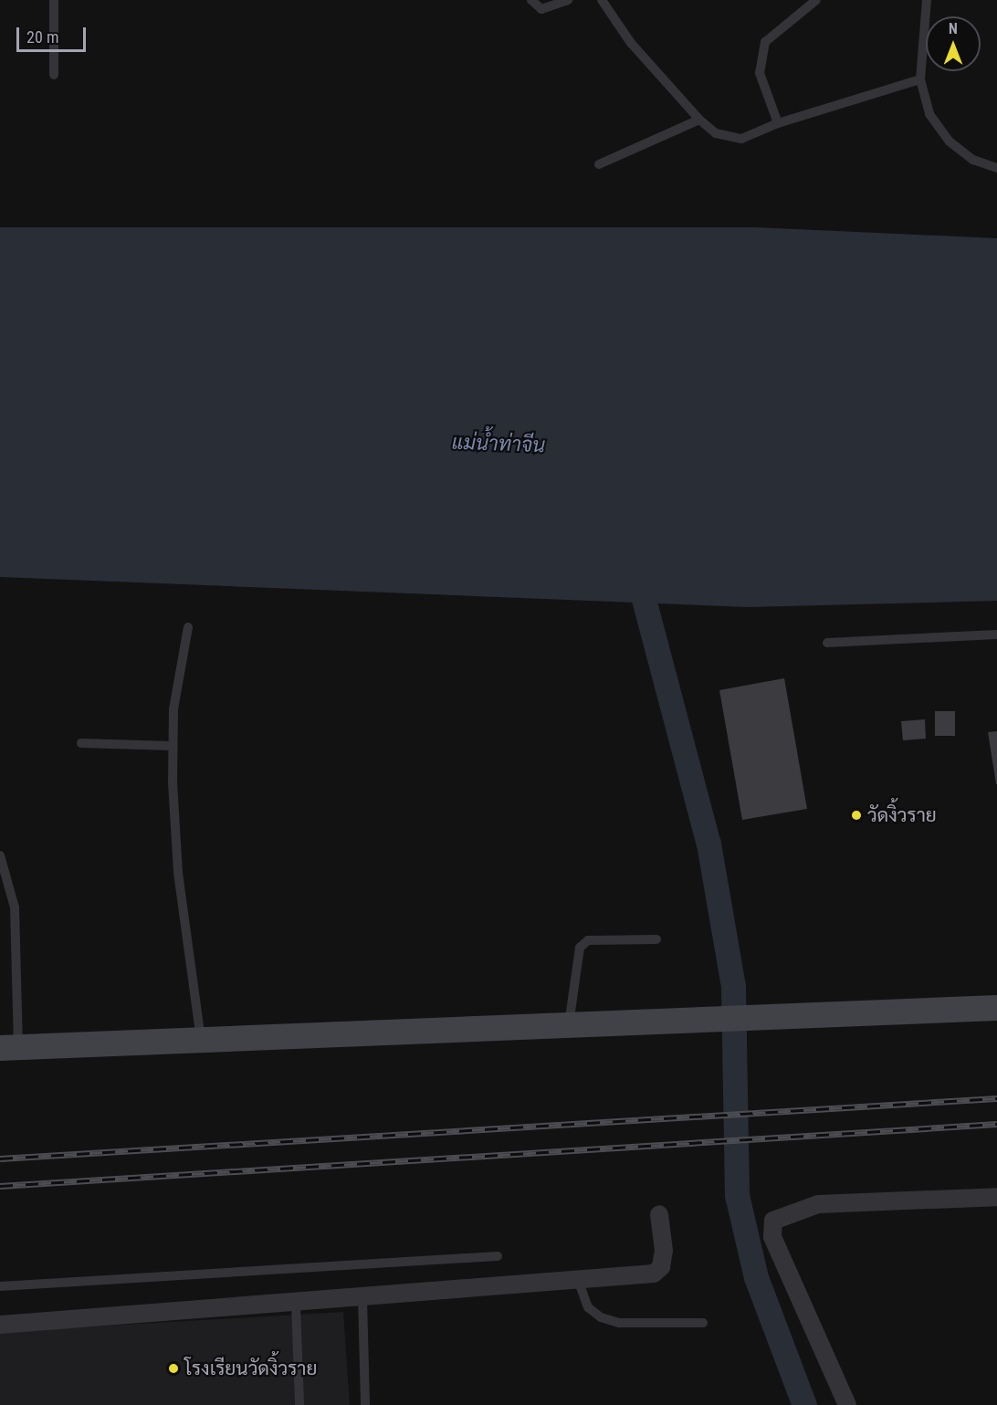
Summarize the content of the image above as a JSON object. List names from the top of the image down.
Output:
{
  "water": ["แม่น้ำท่าจีน"],
  "places": ["วัดงิ้วราย", "โรงเรียนวัดงิ้วราย"],
  "scale_bar": "20 m",
  "north": "top"
}
